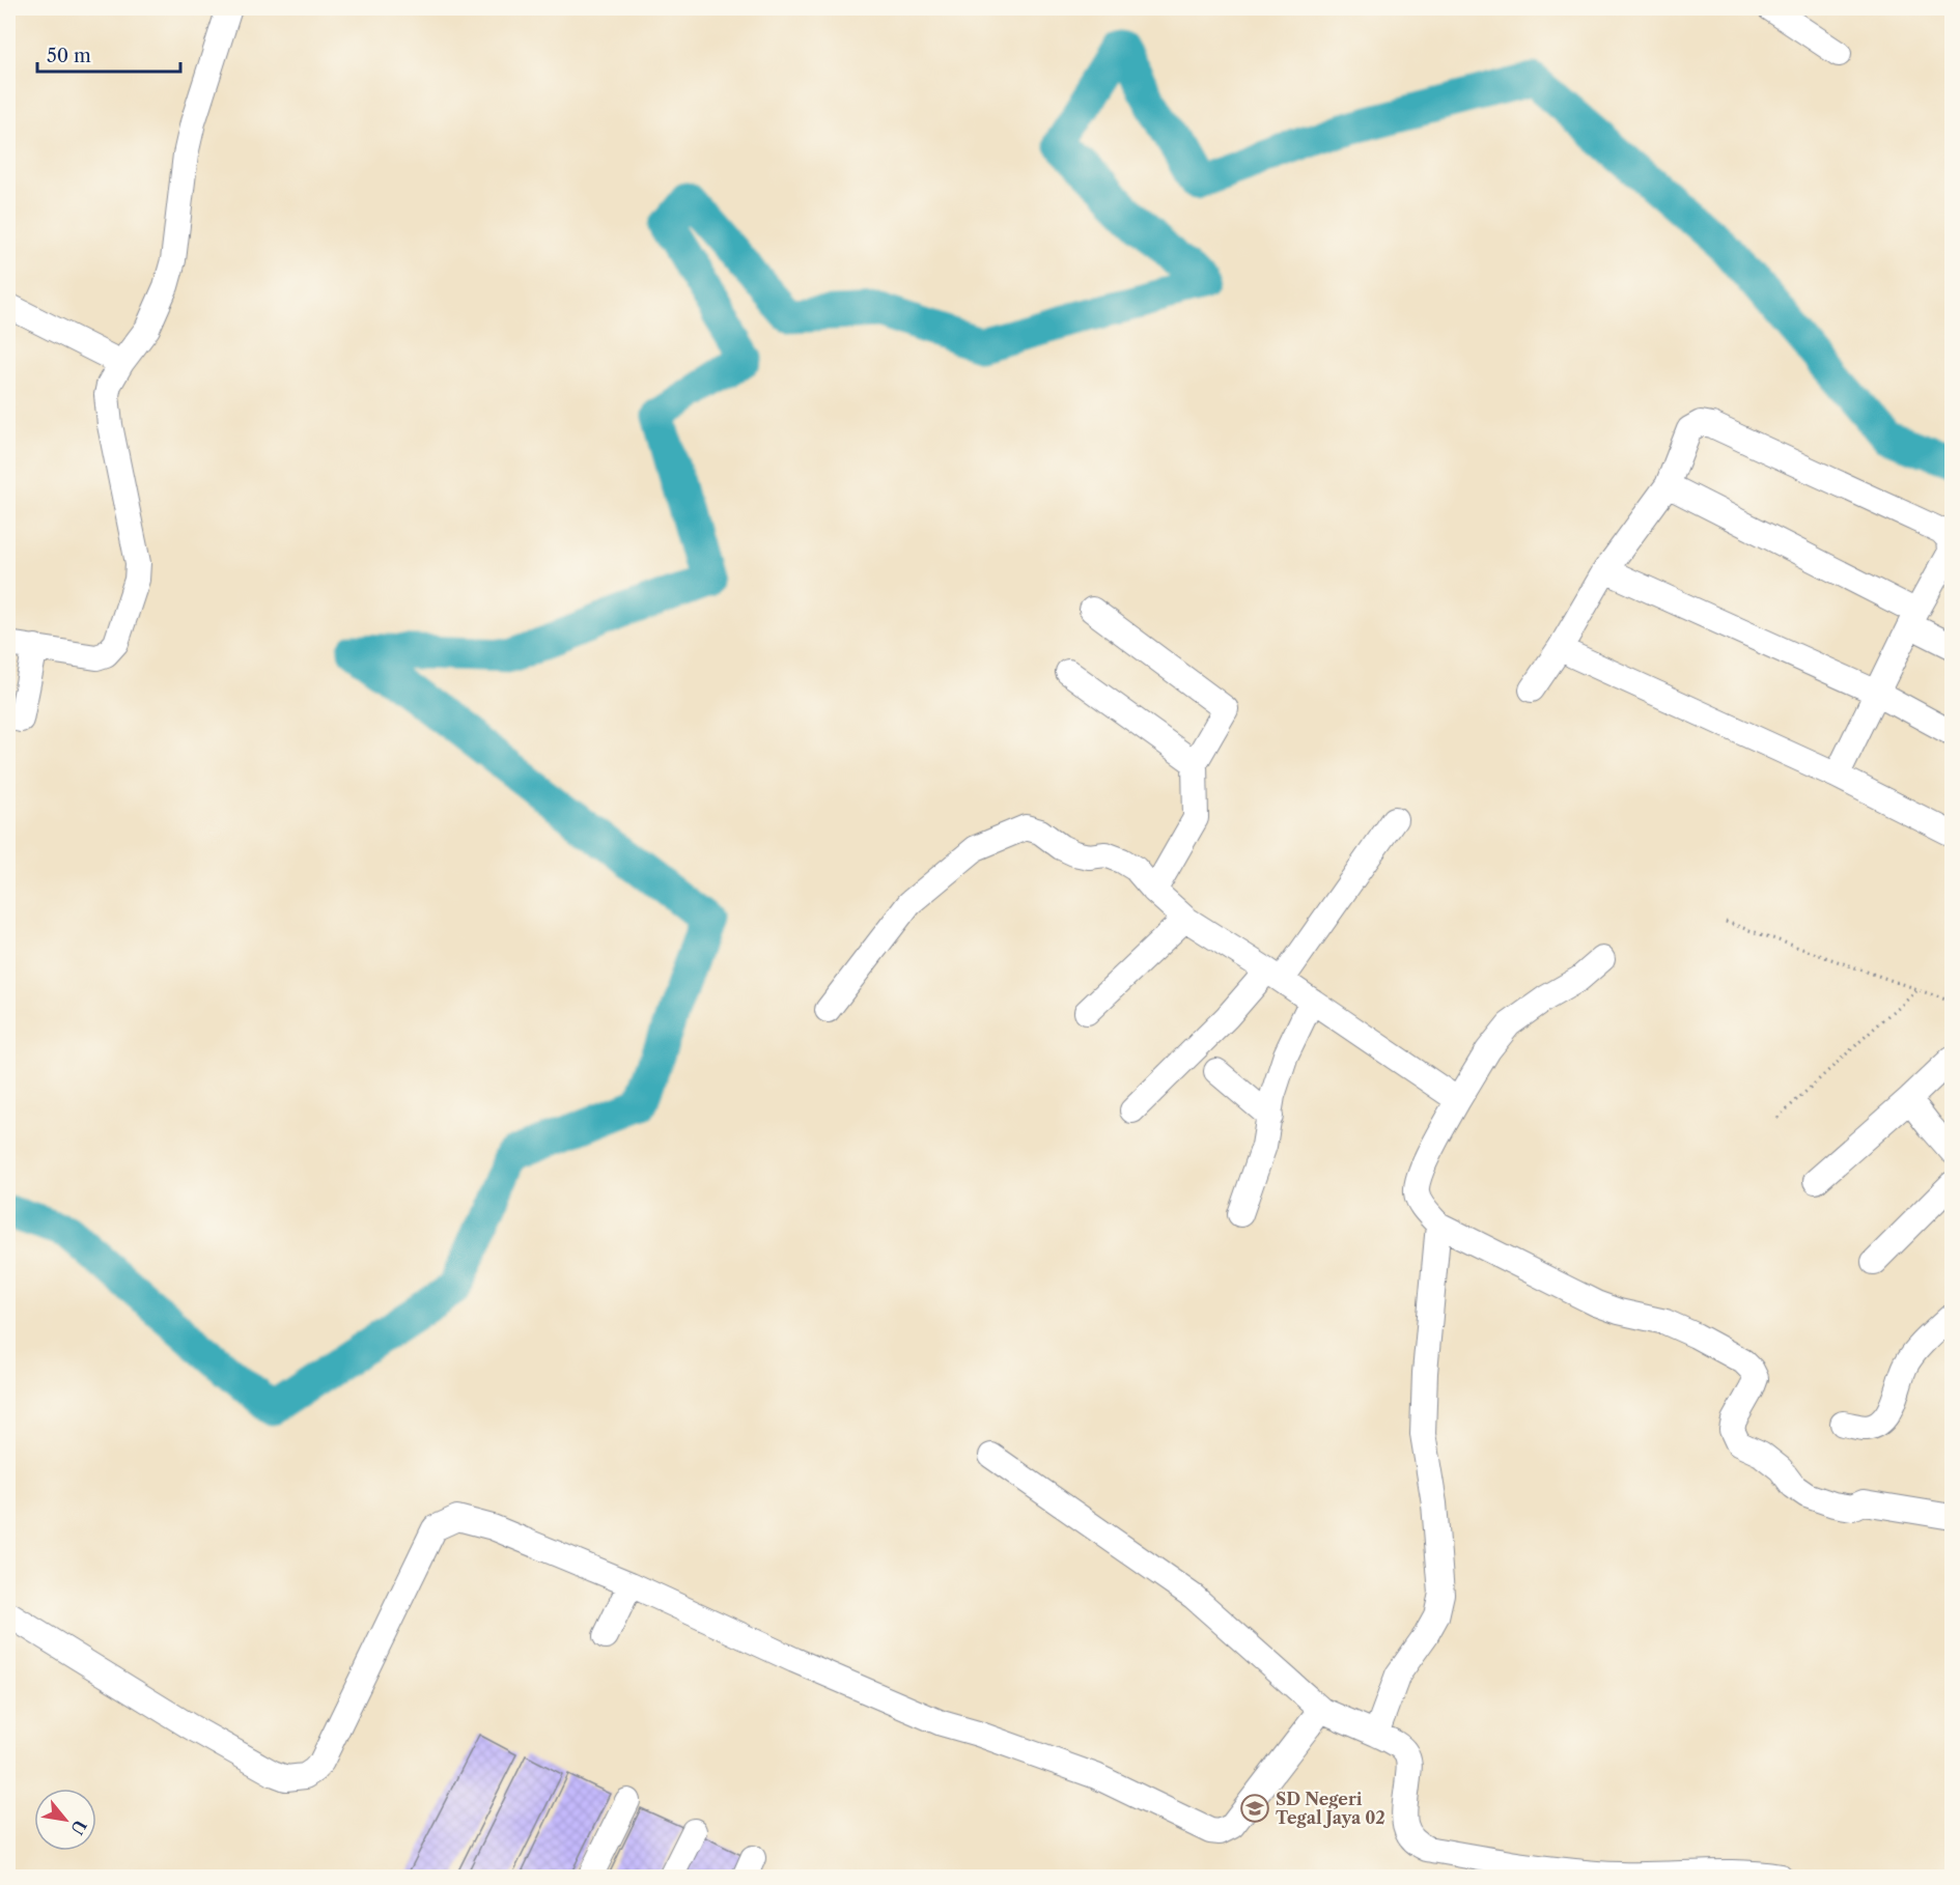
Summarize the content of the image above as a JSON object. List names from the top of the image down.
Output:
{
  "places": {
    "school or university": ["SD Negeri Tegal Jaya 02"]
  },
  "scale_bar": "50 m",
  "north": "bottom right"
}
